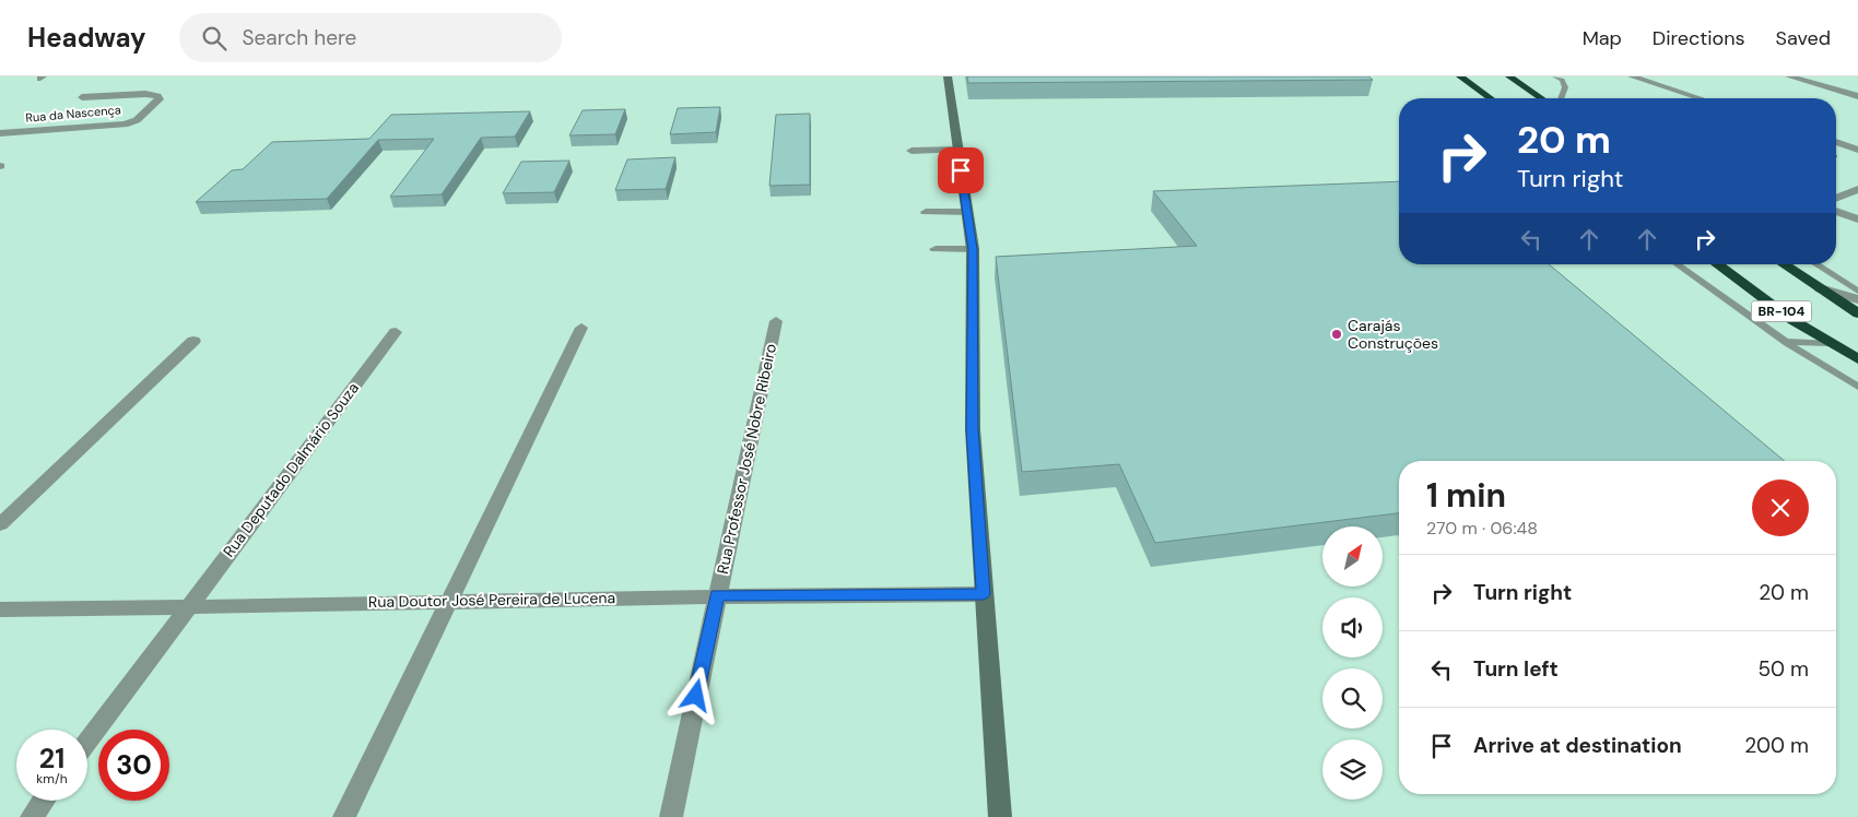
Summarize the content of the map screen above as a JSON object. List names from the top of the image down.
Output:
{
  "streets": {
    "highway": ["BR-104"],
    "street": [
      "Rua da Nascença",
      "Rua Professor José Nobre Ribeiro",
      "Rua Deputado Dalmário Souza",
      "Rua Doutor José Pereira de Lucena"
    ]
  },
  "crossings": [
    ["Rua Professor José Nobre Ribeiro", "Rua Doutor José Pereira de Lucena"],
    ["Rua Deputado Dalmário Souza", "Rua Doutor José Pereira de Lucena"]
  ],
  "places": ["Carajás Construções"],
  "north": "top right",
  "page": {
    "header": "Headway",
    "search": "Search here",
    "nav": ["Map", "Directions", "Saved"],
    "turn": ["20 m", "Turn right"],
    "heading": ["1 min", "270 m · 06:48"],
    "list": [
      {
        "name": "Turn right",
        "value": "20 m"
      },
      {
        "name": "Turn left",
        "value": "50 m"
      },
      {
        "name": "Arrive at destination",
        "value": "200 m"
      }
    ],
    "speed": "21 km/h",
    "limit": "30"
  }
}
